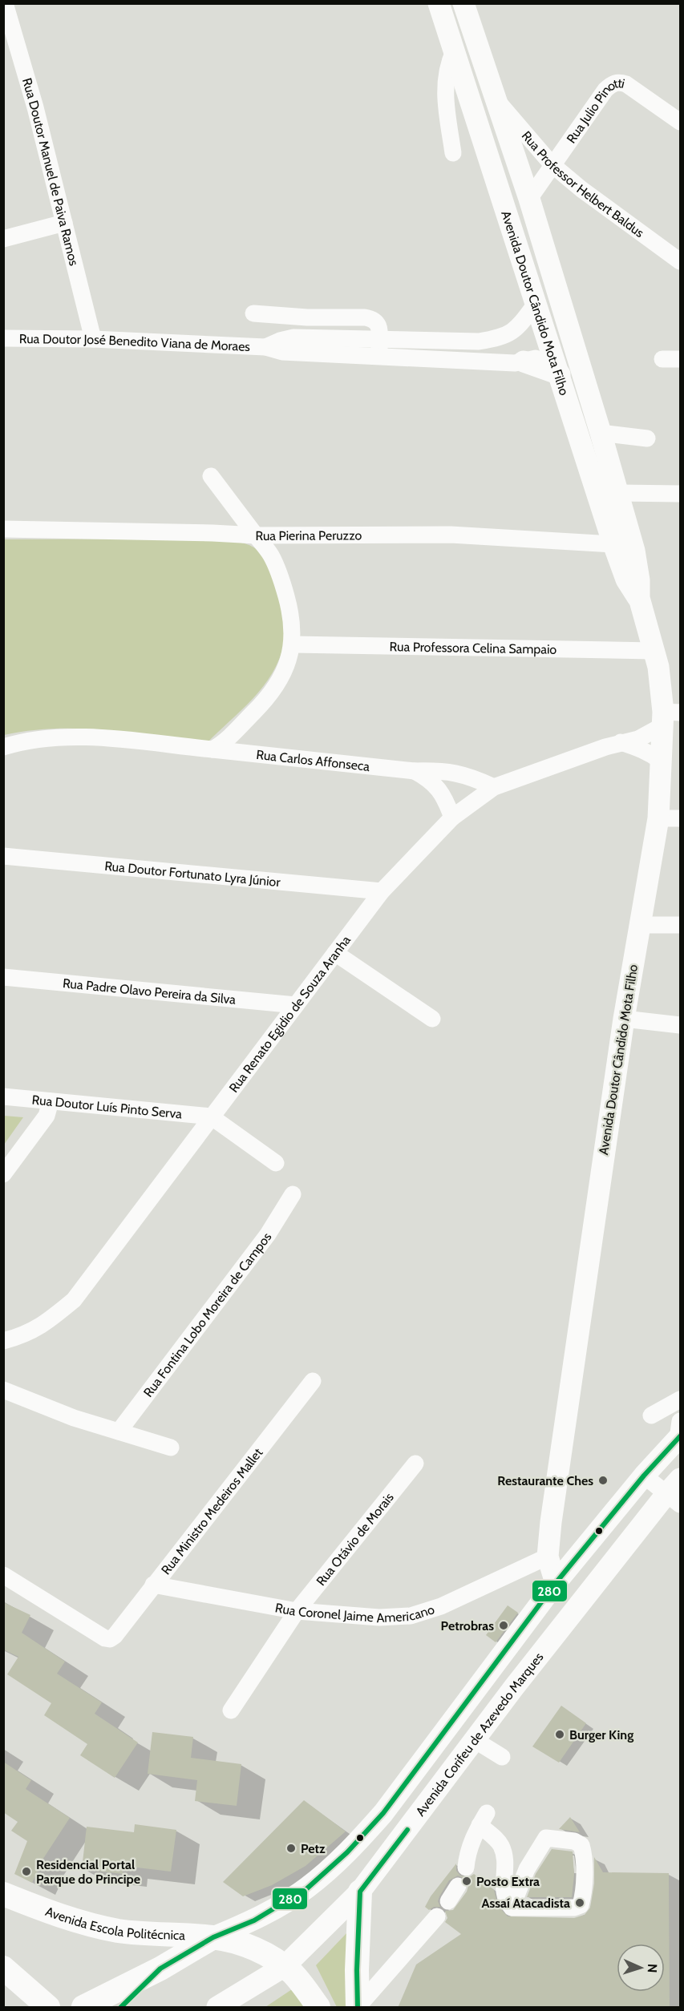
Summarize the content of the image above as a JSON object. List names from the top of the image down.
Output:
{
  "streets": {
    "highway": ["Avenida Escola Politécnica"],
    "main road": ["Avenida Doutor Cândido Mota Filho", "Avenida Corifeu de Azevedo Marques"],
    "street": [
      "Rua Julio Pinotti",
      "Rua Doutor Manuel de Paiva Ramos",
      "Rua Professor Helbert Baldus",
      "Rua Doutor José Benedito Viana de Moraes",
      "Rua Pierina Peruzzo",
      "Rua Professora Celina Sampaio",
      "Rua Carlos Affonseca",
      "Rua Doutor Fortunato Lyra Júnior",
      "Rua Padre Olavo Pereira da Silva",
      "Rua Renato Egidio de Souza Aranha",
      "Rua Doutor Luís Pinto Serva",
      "Rua Fontina Lobo Moreira de Campos",
      "Rua Ministro Medeiros Mallet",
      "Rua Otávio de Morais",
      "Rua Coronel Jaime Americano"
    ]
  },
  "crossings": [
    ["Rua Julio Pinotti", "Rua Professor Helbert Baldus"],
    ["Rua Julio Pinotti", "Avenida Doutor Cândido Mota Filho"],
    ["Rua Doutor Manuel de Paiva Ramos", "Rua Doutor José Benedito Viana de Moraes"],
    ["Rua Professor Helbert Baldus", "Avenida Doutor Cândido Mota Filho"],
    ["Avenida Doutor Cândido Mota Filho", "Rua Doutor José Benedito Viana de Moraes"],
    ["Avenida Doutor Cândido Mota Filho", "Rua Pierina Peruzzo"],
    ["Avenida Doutor Cândido Mota Filho", "Rua Professora Celina Sampaio"],
    ["Avenida Doutor Cândido Mota Filho", "Rua Renato Egidio de Souza Aranha"],
    ["Avenida Doutor Cândido Mota Filho", "Rua Coronel Jaime Americano"],
    ["Rua Carlos Affonseca", "Rua Renato Egidio de Souza Aranha"],
    ["Rua Doutor Fortunato Lyra Júnior", "Rua Renato Egidio de Souza Aranha"],
    ["Rua Padre Olavo Pereira da Silva", "Rua Renato Egidio de Souza Aranha"],
    ["Rua Renato Egidio de Souza Aranha", "Rua Doutor Luís Pinto Serva"],
    ["Rua Ministro Medeiros Mallet", "Rua Coronel Jaime Americano"],
    ["Rua Otávio de Morais", "Rua Coronel Jaime Americano"],
    ["Avenida Corifeu de Azevedo Marques", "Avenida Escola Politécnica"]
  ],
  "places": [
    "Restaurante Ches",
    "Petrobras",
    "Burger King",
    "Petz",
    "Residencial Portal Parque do Principe",
    "Posto Extra",
    "Assaí Atacadista"
  ],
  "lines": ["transit line 280"],
  "north": "right"
}
